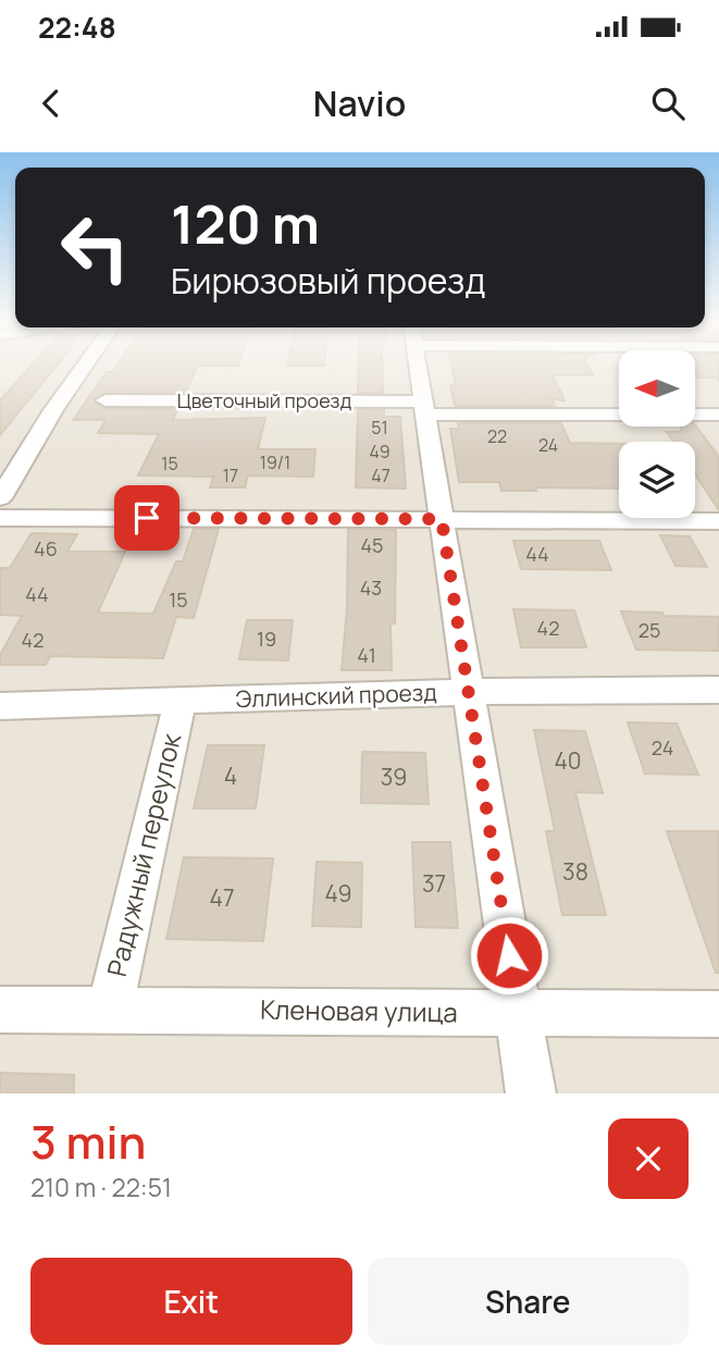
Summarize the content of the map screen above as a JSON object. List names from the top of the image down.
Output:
{
  "streets": {
    "street": [
      "Цветочный проезд",
      "Эллинский проезд",
      "Радужный переулок",
      "Кленовая улица"
    ]
  },
  "crossings": [
    ["Эллинский проезд", "Радужный переулок"],
    ["Радужный переулок", "Кленовая улица"]
  ],
  "house_numbers": [
    "51",
    "22",
    "24",
    "49",
    "19/1",
    "15",
    "17",
    "47",
    "45",
    "46",
    "44",
    "43",
    "44",
    "15",
    "42",
    "25",
    "19",
    "42",
    "41",
    "24",
    "40",
    "4",
    "39",
    "38",
    "37",
    "49",
    "47"
  ],
  "north": "left",
  "page": {
    "status": "22:48",
    "header": "Navio",
    "turn": ["120 m", "Бирюзовый проезд"],
    "heading": ["3 min", "210 m · 22:51"],
    "buttons": ["Exit", "Share"]
  }
}
